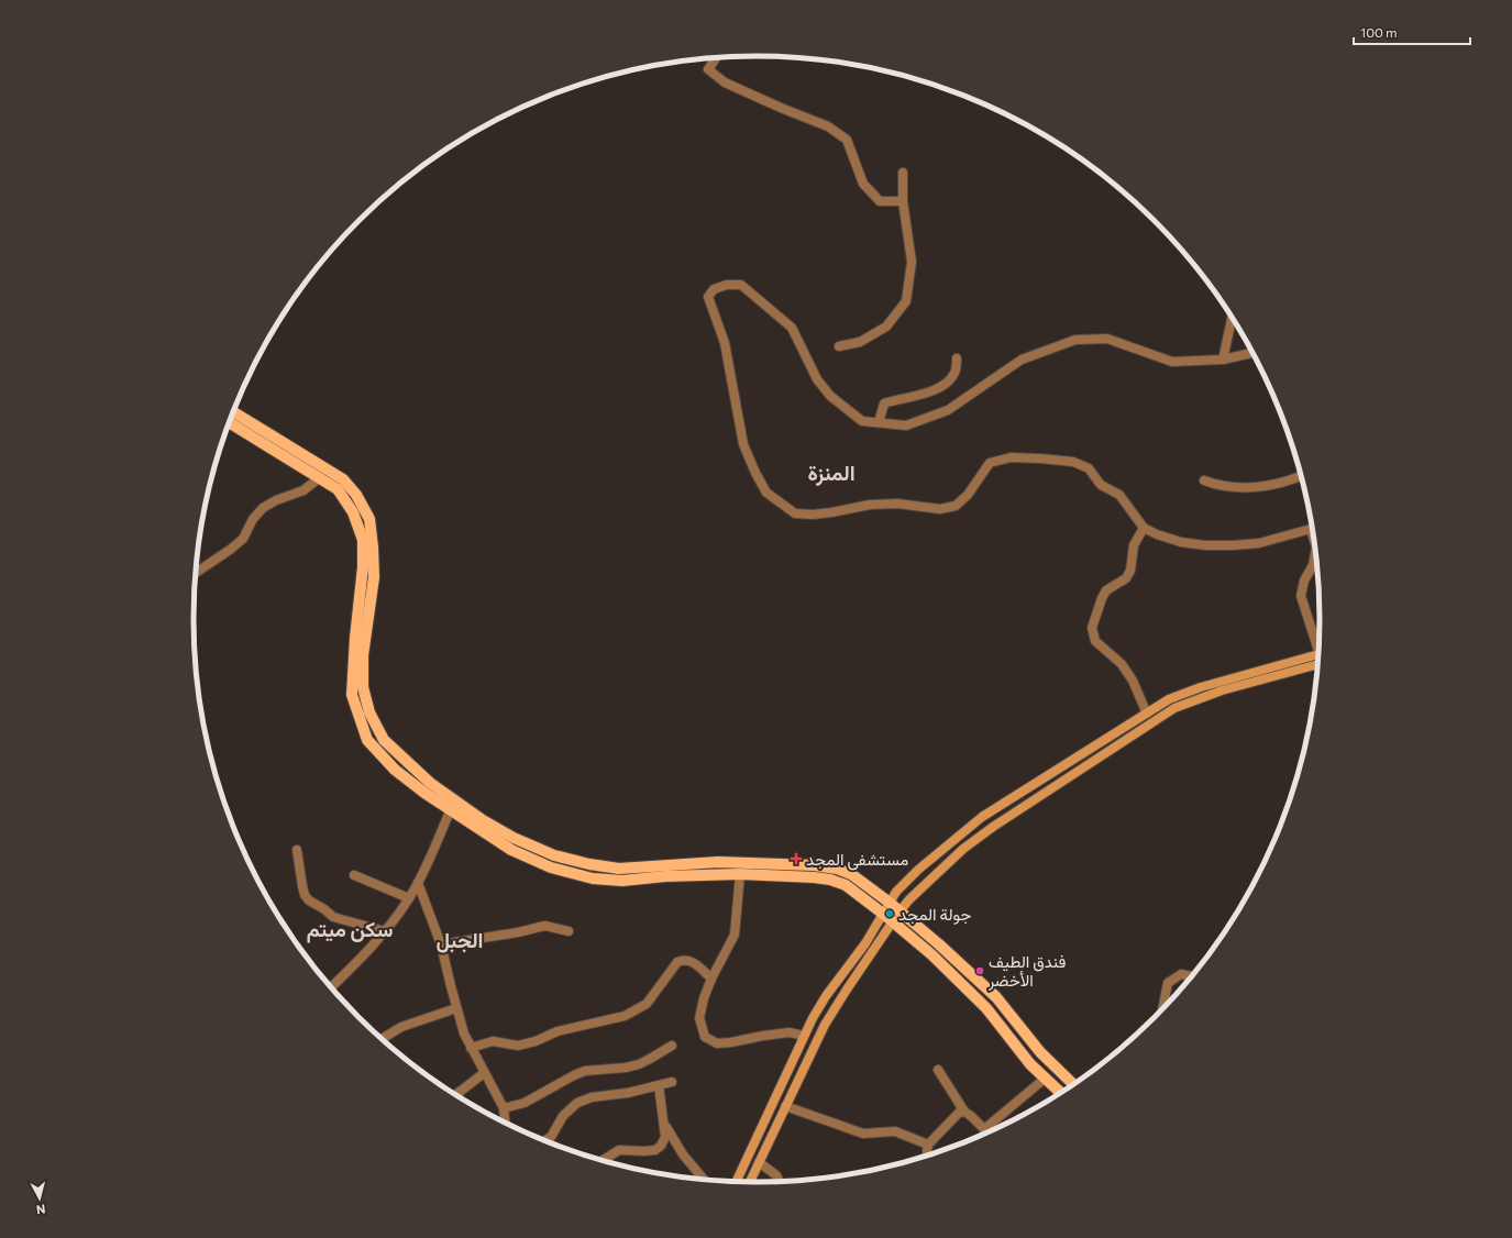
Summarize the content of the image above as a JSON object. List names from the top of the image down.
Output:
{
  "districts": ["المنزة", "سكن ميتم", "الجبل"],
  "places": {
    "health": ["مستشفى المجد"],
    "other": ["جولة المجد", "فندق الطيف الأخضر"]
  },
  "scale_bar": "100 m",
  "north": "bottom"
}
